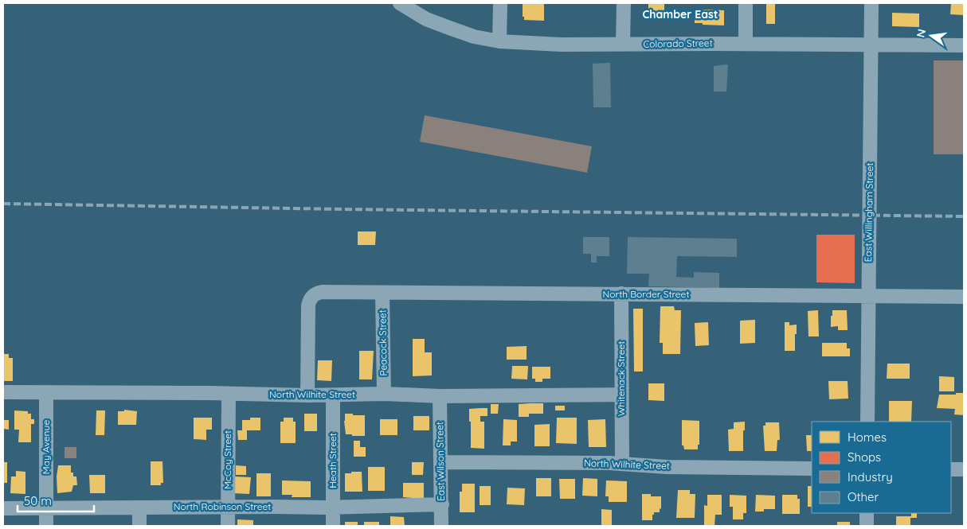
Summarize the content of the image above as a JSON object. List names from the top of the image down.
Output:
{
  "streets": {
    "street": [
      "Colorado Street",
      "East Willingham Street",
      "North Border Street",
      "Peacock Street",
      "Whitenack Street",
      "North Wilhite Street",
      "May Avenue",
      "McCoy Street",
      "Heath Street",
      "East Wilson Street",
      "North Robinson Street"
    ]
  },
  "crossings": [
    ["Colorado Street", "East Willingham Street"],
    ["East Willingham Street", "North Border Street"],
    ["North Border Street", "Peacock Street"],
    ["North Border Street", "Whitenack Street"],
    ["North Border Street", "North Wilhite Street"],
    ["Peacock Street", "North Wilhite Street"],
    ["Whitenack Street", "North Wilhite Street"],
    ["North Wilhite Street", "May Avenue"],
    ["North Wilhite Street", "McCoy Street"],
    ["North Wilhite Street", "Heath Street"],
    ["North Wilhite Street", "East Wilson Street"],
    ["May Avenue", "North Robinson Street"],
    ["McCoy Street", "North Robinson Street"],
    ["Heath Street", "North Robinson Street"],
    ["East Wilson Street", "North Robinson Street"]
  ],
  "districts": ["Chamber East"],
  "legend": [
    "Homes",
    "Shops",
    "Industry",
    "Other"
  ],
  "scale_bar": "50 m",
  "north": "left"
}
